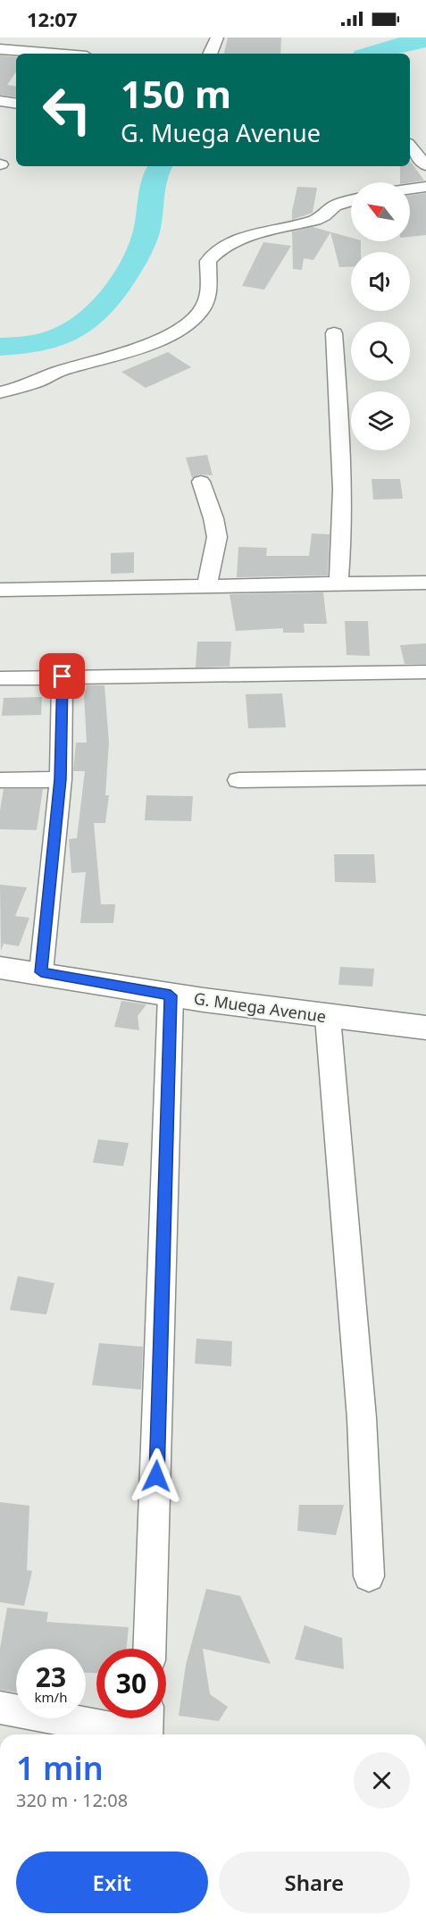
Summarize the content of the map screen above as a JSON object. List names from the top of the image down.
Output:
{
  "streets": {
    "street": ["G. Muega Avenue"]
  },
  "north": "top left",
  "page": {
    "status": "12:07",
    "turn": ["150 m", "G. Muega Avenue"],
    "speed": "23 km/h",
    "limit": "30",
    "heading": ["1 min", "320 m · 12:08"],
    "buttons": ["Exit", "Share"]
  }
}
